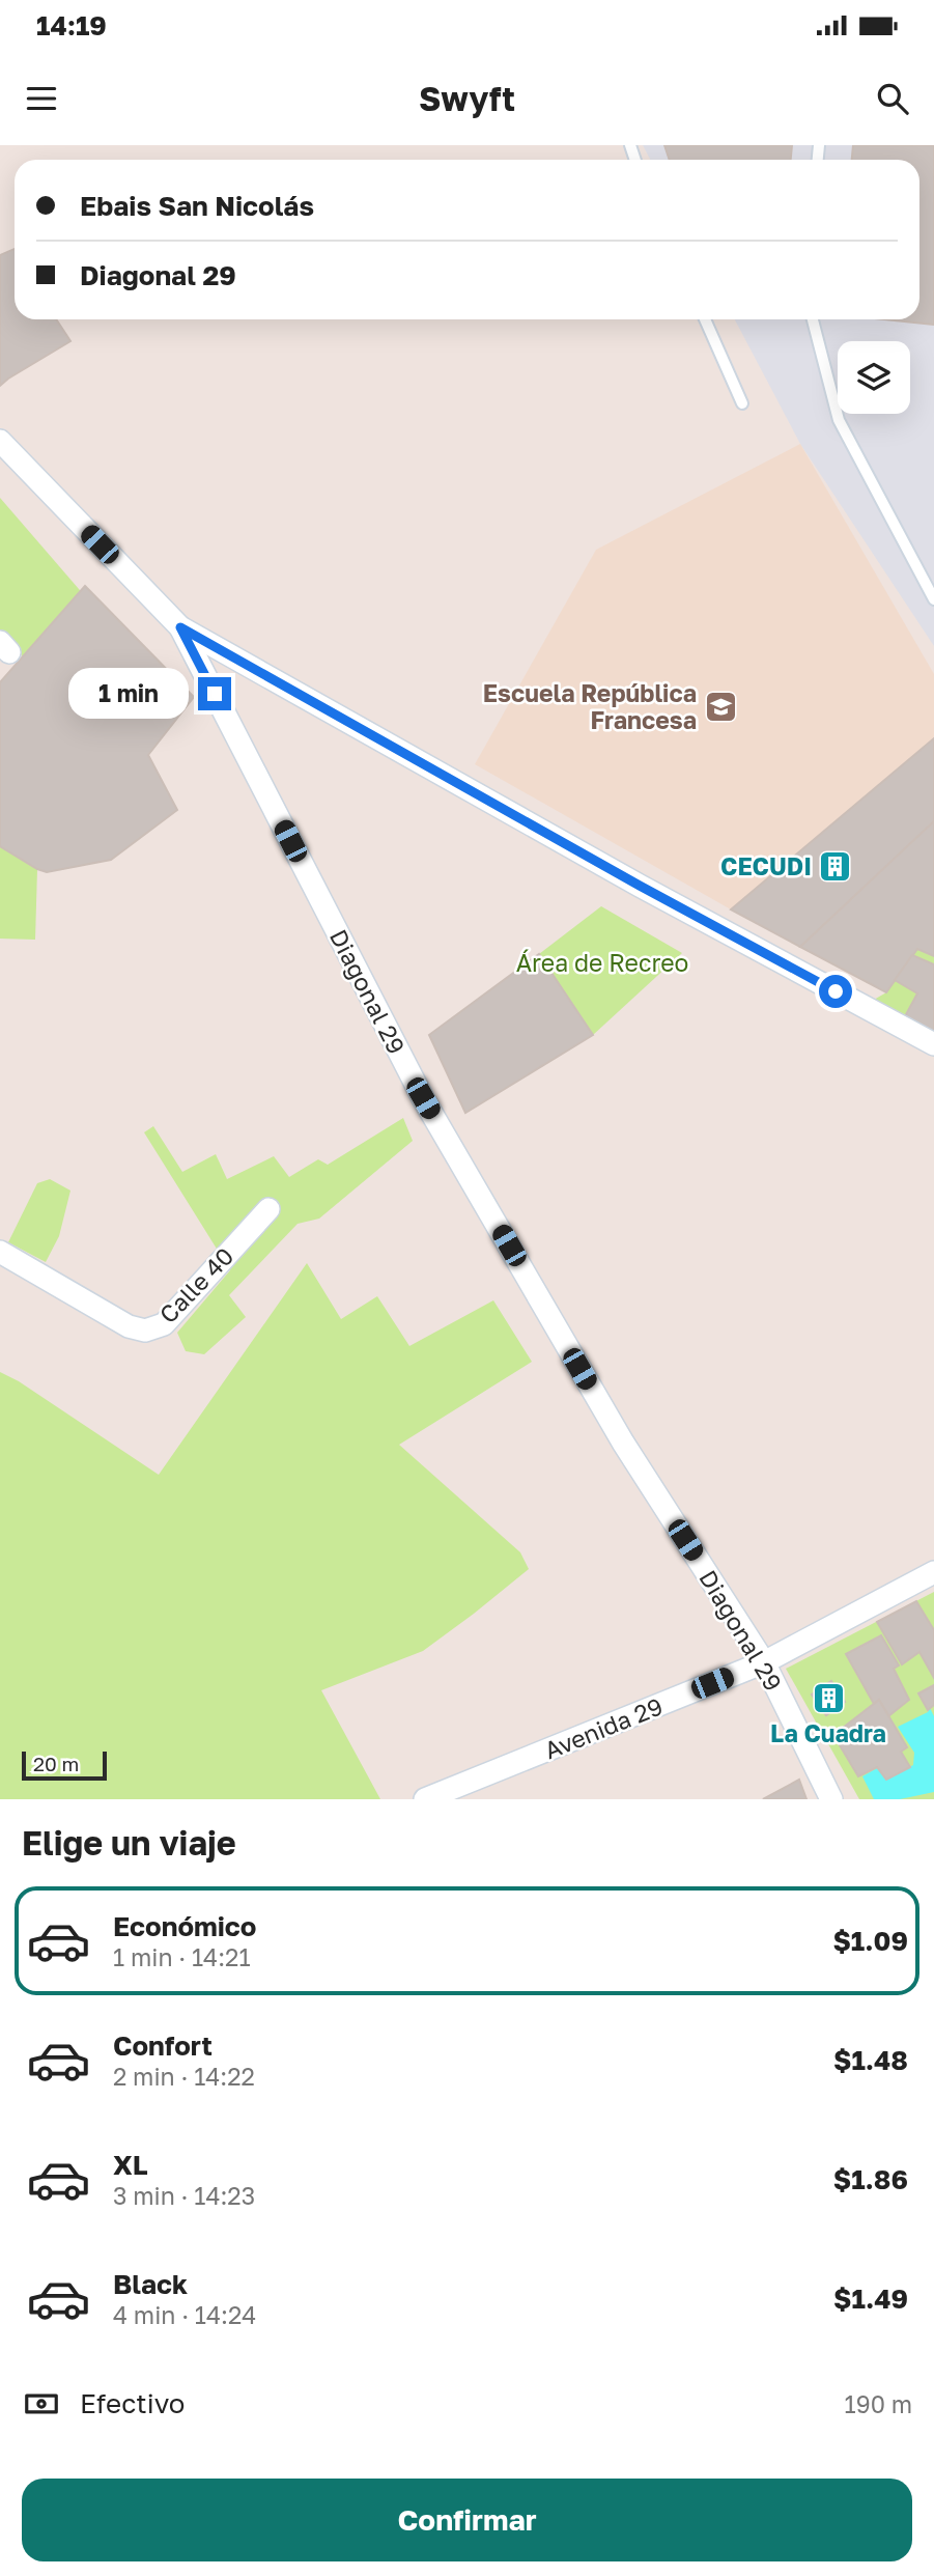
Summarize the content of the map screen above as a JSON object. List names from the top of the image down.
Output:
{
  "streets": {
    "street": ["Diagonal 29", "Calle 40", "Avenida 29"]
  },
  "crossings": [
    ["Diagonal 29", "Avenida 29"]
  ],
  "parks": ["Área de Recreo"],
  "places": {
    "school or university": ["Escuela República Francesa"],
    "building": ["CECUDI", "La Cuadra"]
  },
  "scale_bar": "20 m",
  "page": {
    "status": "14:19",
    "header": "Swyft",
    "banner": ["Ebais San Nicolás", "Diagonal 29"],
    "bubble": "1 min",
    "scale": "20 m",
    "heading": "Elige un viaje",
    "list": [
      {
        "name": "Económico",
        "note": "1 min · 14:21",
        "value": "$1.09"
      },
      {
        "name": "Confort",
        "note": "2 min · 14:22",
        "value": "$1.48"
      },
      {
        "name": "XL",
        "note": "3 min · 14:23",
        "value": "$1.86"
      },
      {
        "name": "Black",
        "note": "4 min · 14:24",
        "value": "$1.49"
      }
    ],
    "pay": ["Efectivo", "190 m"],
    "buttons": "Confirmar"
  }
}
